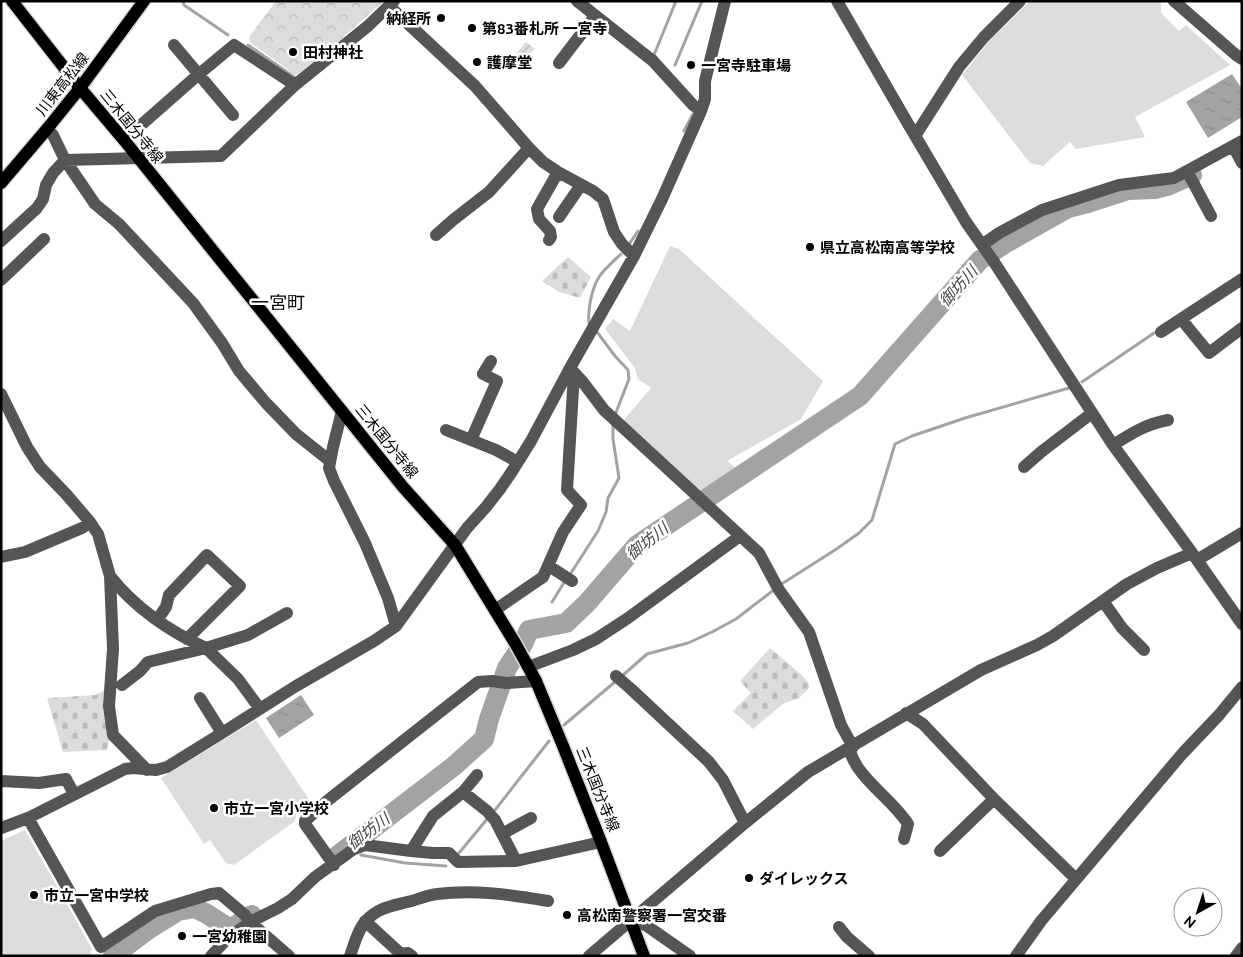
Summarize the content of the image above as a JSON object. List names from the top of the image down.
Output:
{
  "streets": {
    "main road": ["川東高松線", "三木国分寺線"]
  },
  "crossings": [
    ["川東高松線", "三木国分寺線"]
  ],
  "districts": ["一宮町"],
  "water": ["御坊川"],
  "places": [
    "納経所",
    "第83番札所 一宮寺",
    "田村神社",
    "護摩堂",
    "一宮寺駐車場",
    "県立高松南高等学校",
    "市立一宮小学校",
    "ダイレックス",
    "市立一宮中学校",
    "高松南警察署一宮交番",
    "一宮幼稚園"
  ],
  "north": "bottom left"
}
